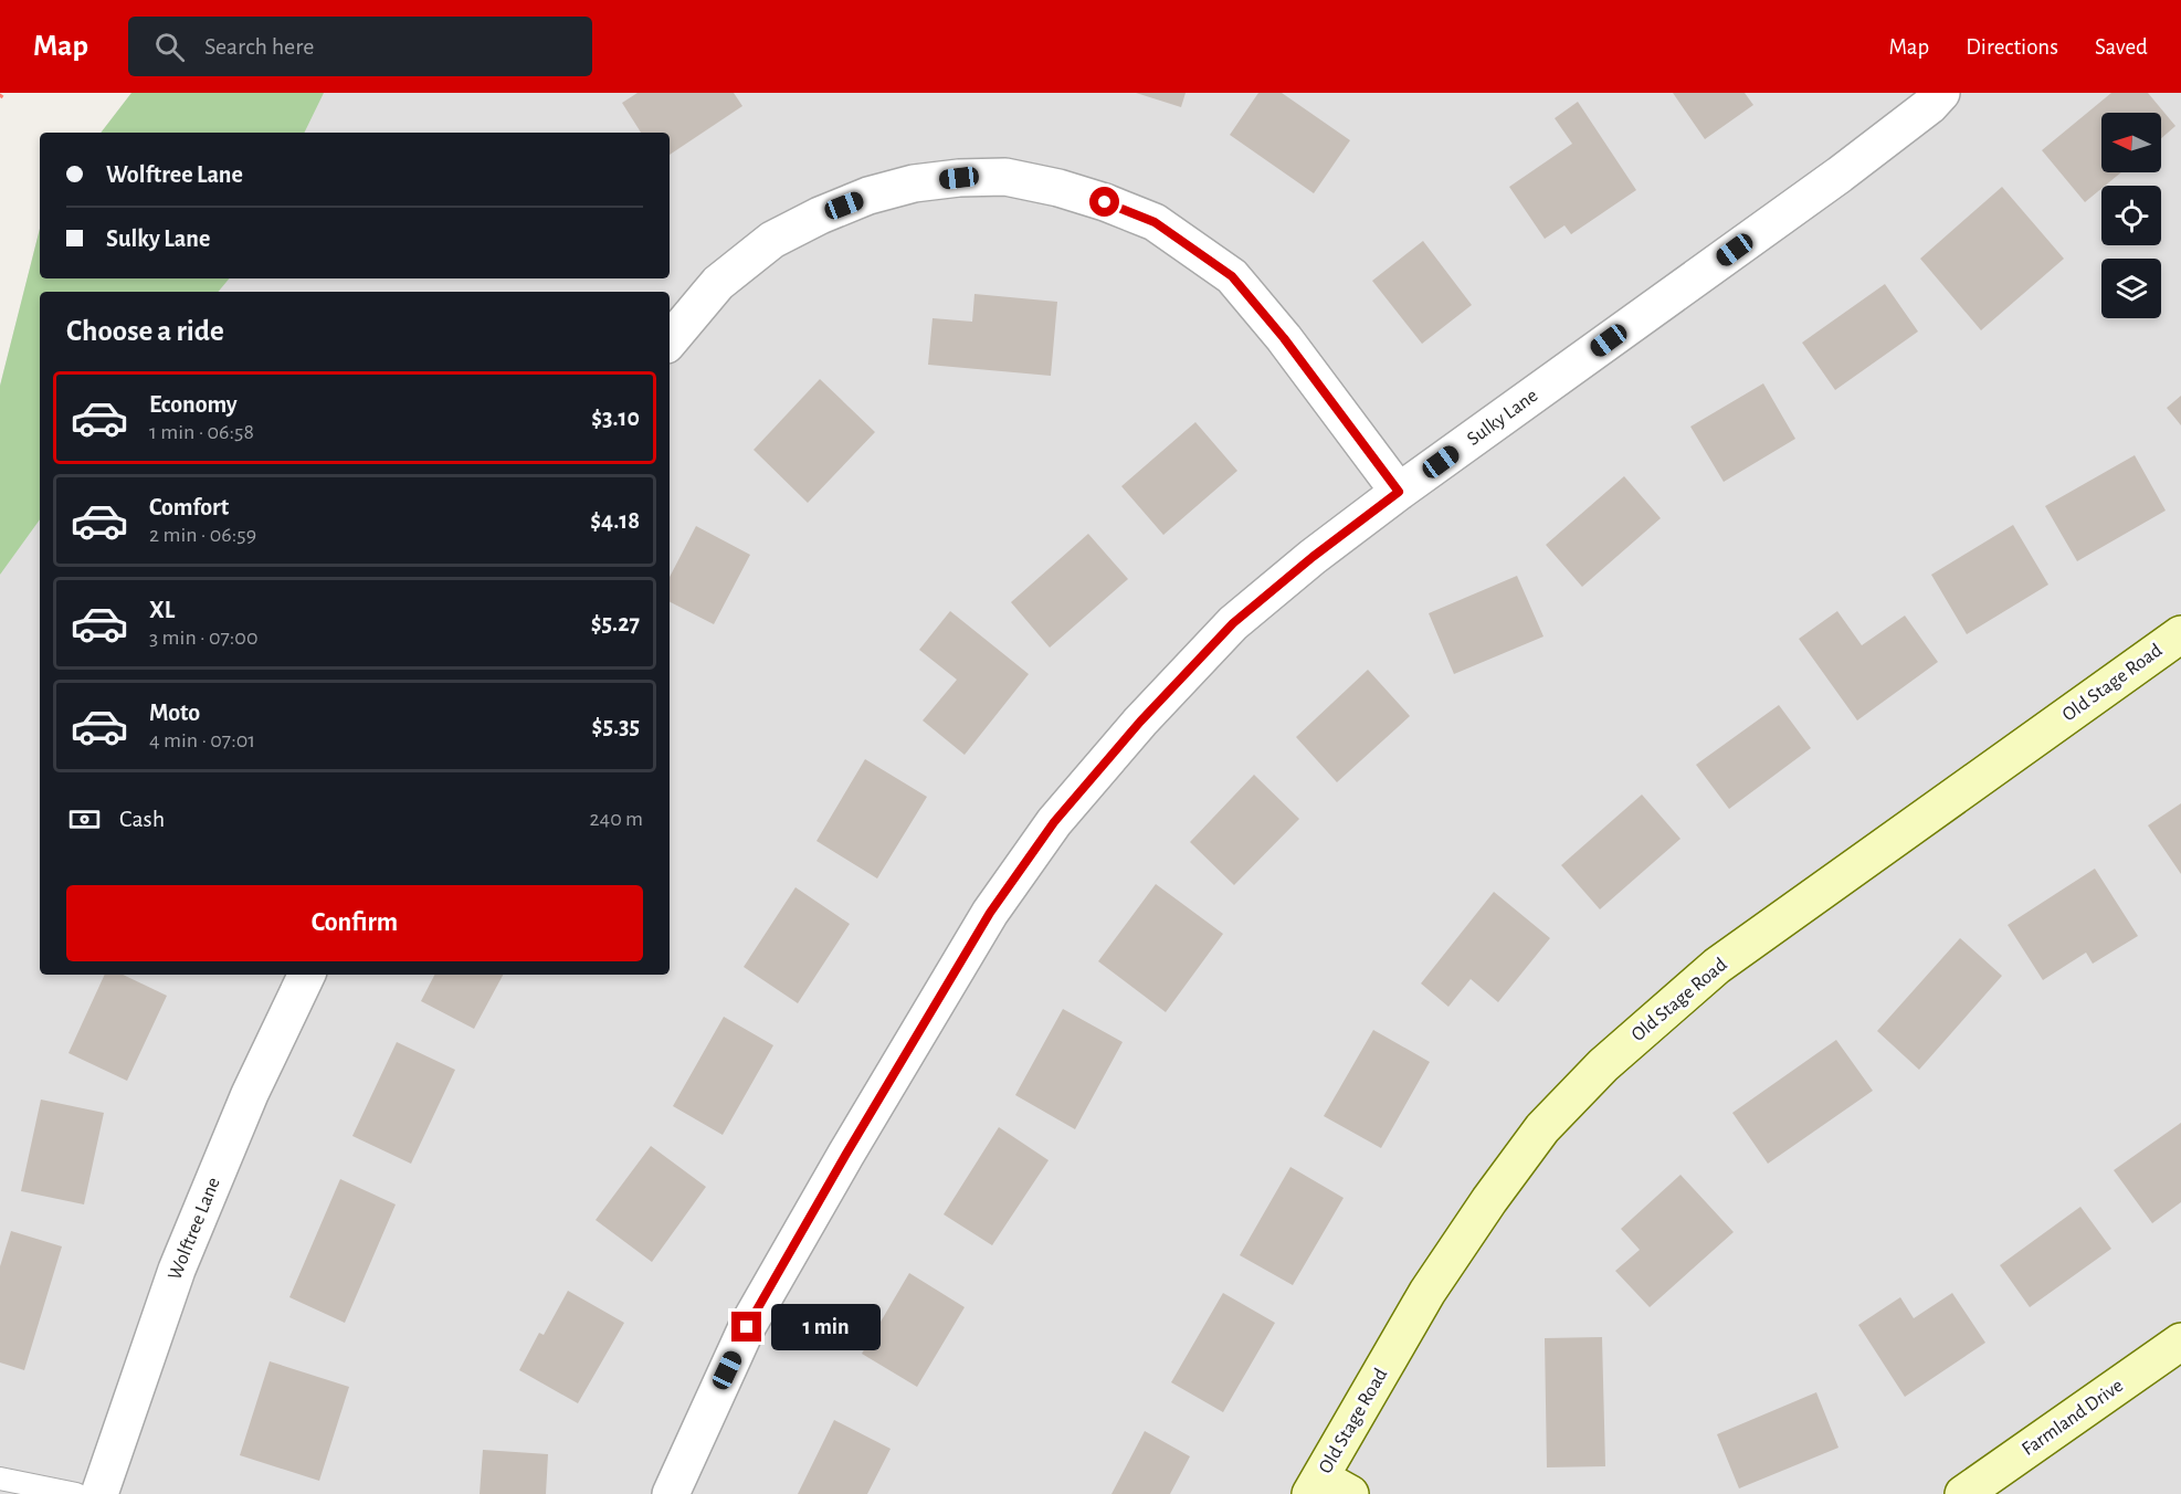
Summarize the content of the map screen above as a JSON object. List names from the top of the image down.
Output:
{
  "streets": {
    "street": [
      "Sulky Lane",
      "Old Stage Road",
      "Wolftree Lane",
      "Farmland Drive"
    ]
  },
  "north": "left",
  "page": {
    "header": "Map",
    "search": "Search here",
    "nav": ["Map", "Directions", "Saved"],
    "banner": ["Wolftree Lane", "Sulky Lane"],
    "heading": "Choose a ride",
    "list": [
      {
        "name": "Economy",
        "note": "1 min · 06:58",
        "value": "$3.10"
      },
      {
        "name": "Comfort",
        "note": "2 min · 06:59",
        "value": "$4.18"
      },
      {
        "name": "XL",
        "note": "3 min · 07:00",
        "value": "$5.27"
      },
      {
        "name": "Moto",
        "note": "4 min · 07:01",
        "value": "$5.35"
      }
    ],
    "pay": ["Cash", "240 m"],
    "buttons": "Confirm",
    "bubble": "1 min"
  }
}
